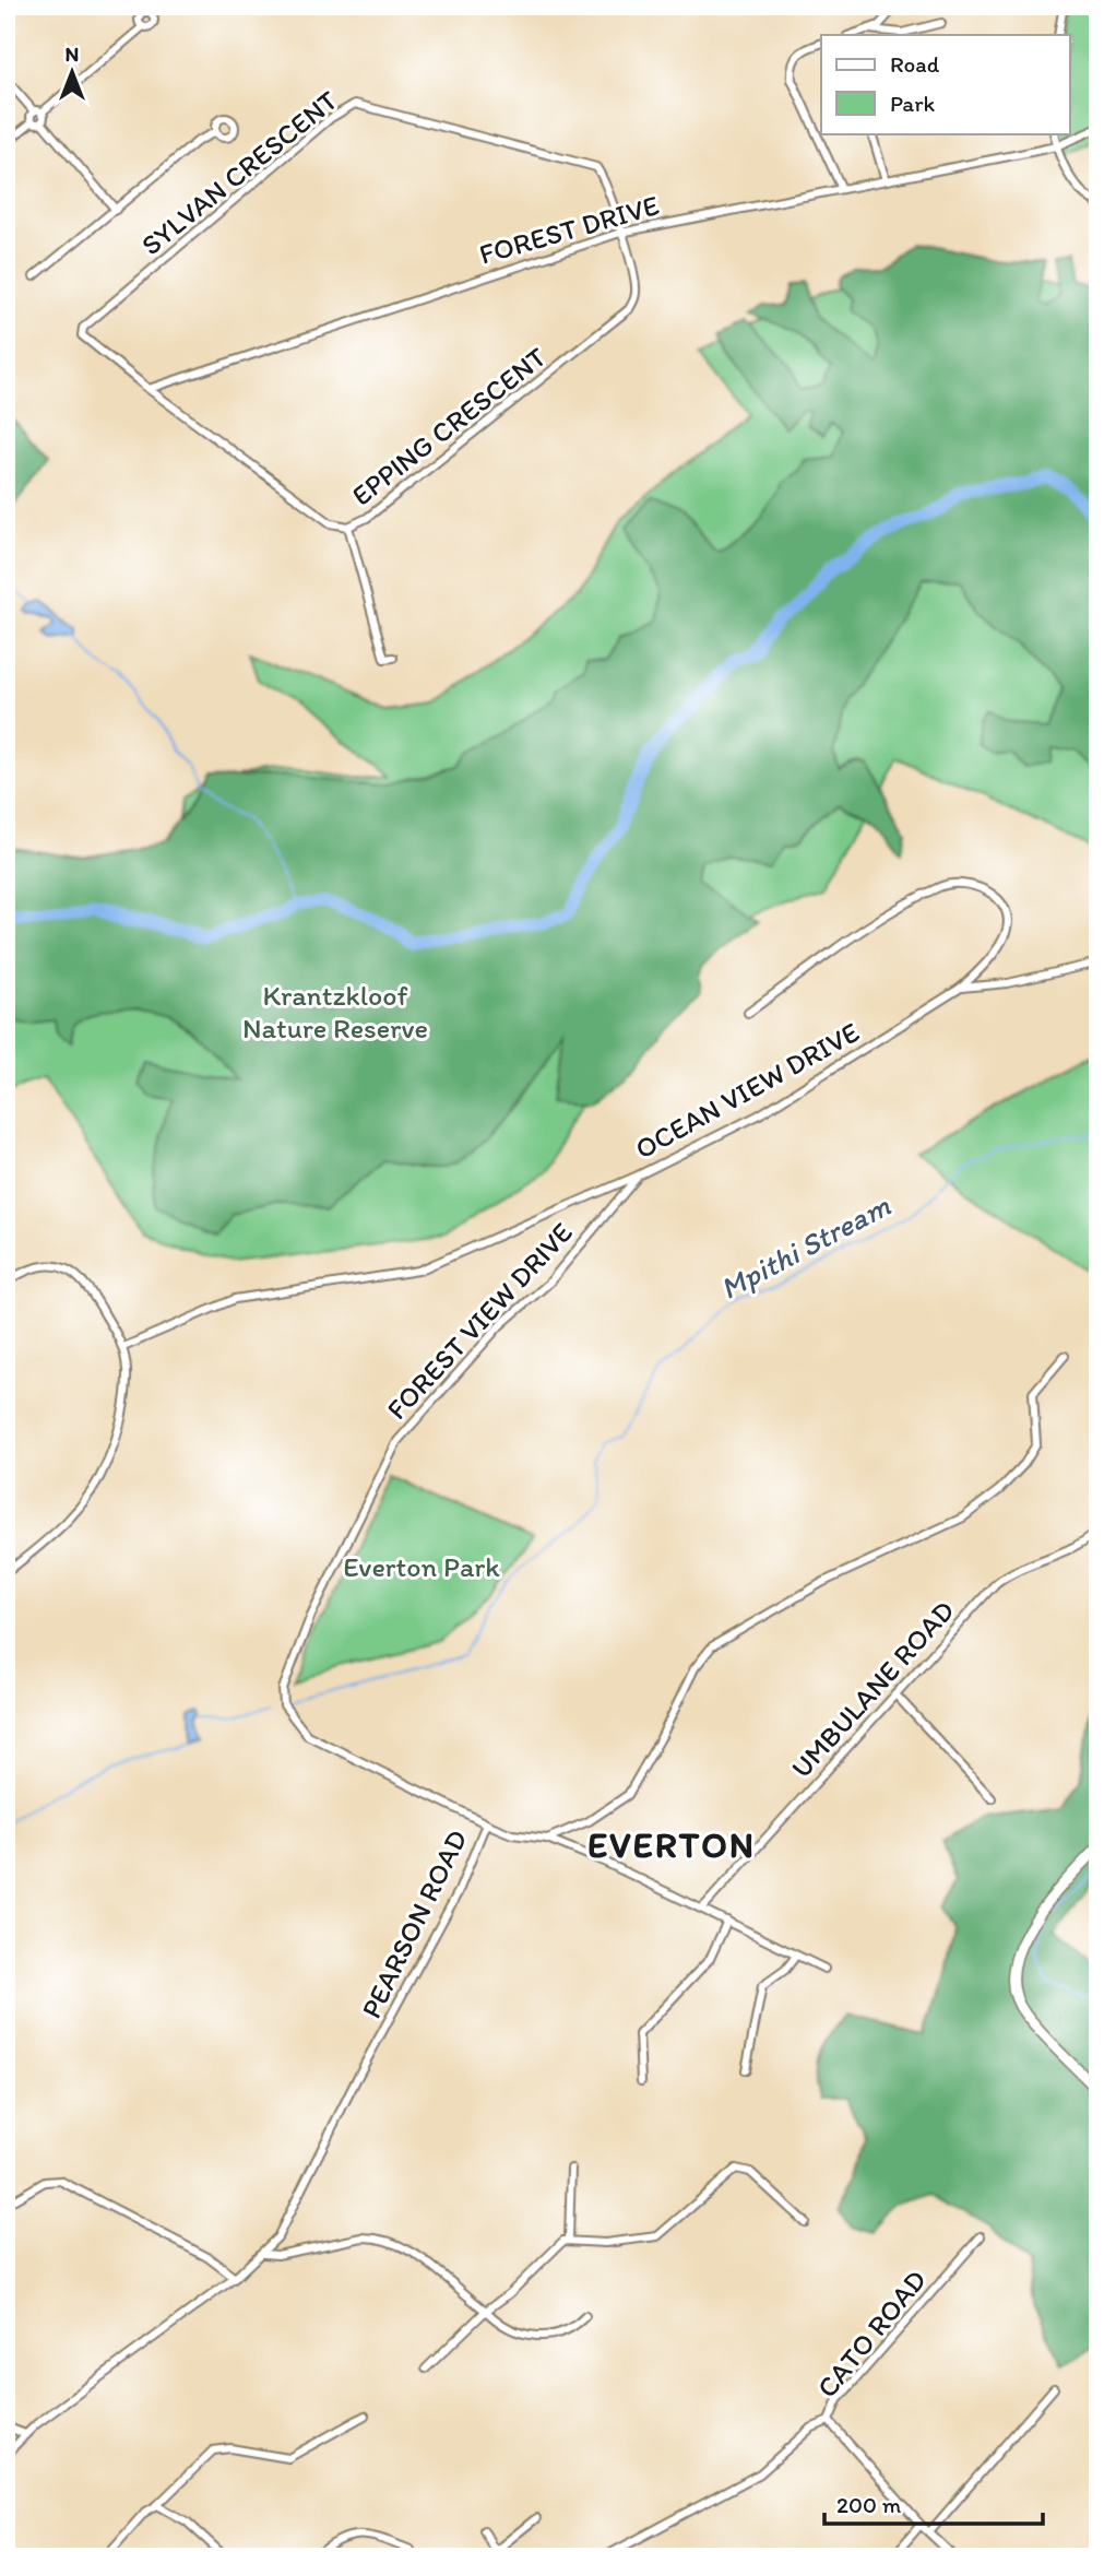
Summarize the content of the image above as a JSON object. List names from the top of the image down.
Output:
{
  "streets": {
    "street": [
      "SYLVAN CRESCENT",
      "FOREST DRIVE",
      "EPPING CRESCENT",
      "OCEAN VIEW DRIVE",
      "FOREST VIEW DRIVE",
      "UMBULANE ROAD",
      "PEARSON ROAD",
      "CATO ROAD"
    ]
  },
  "crossings": [
    ["SYLVAN CRESCENT", "FOREST DRIVE"],
    ["SYLVAN CRESCENT", "EPPING CRESCENT"],
    ["FOREST DRIVE", "EPPING CRESCENT"],
    ["OCEAN VIEW DRIVE", "FOREST VIEW DRIVE"],
    ["FOREST VIEW DRIVE", "PEARSON ROAD"],
    ["UMBULANE ROAD", "PEARSON ROAD"]
  ],
  "districts": ["EVERTON"],
  "water": ["Mpithi Stream"],
  "parks": ["Krantzkloof Nature Reserve", "Everton Park"],
  "legend": ["Road", "Park"],
  "scale_bar": "200 m",
  "north": "top"
}
